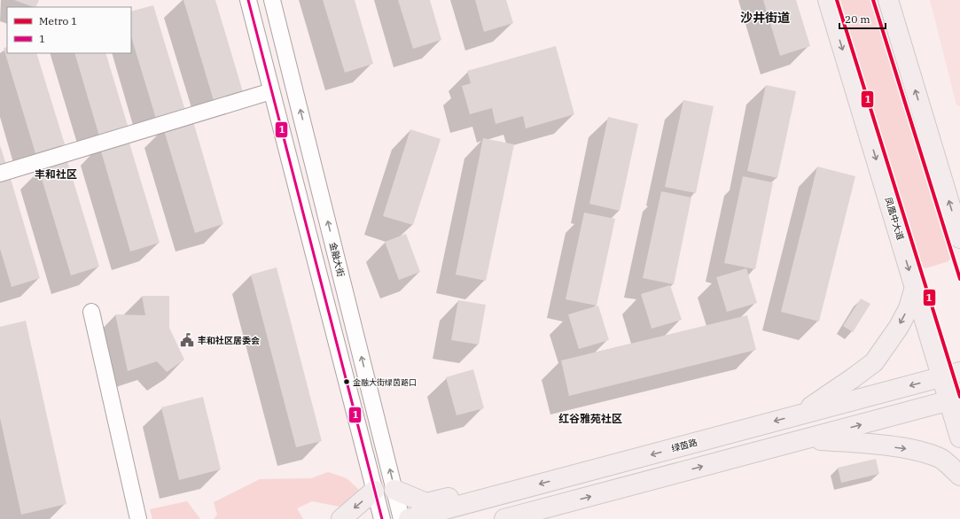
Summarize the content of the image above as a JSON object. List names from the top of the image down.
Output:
{
  "streets": {
    "main road": ["凤凰中大道", "绿茵路"],
    "street": ["金融大街"]
  },
  "crossings": [
    ["凤凰中大道", "绿茵路"]
  ],
  "districts": ["沙井街道", "丰和社区", "红谷雅苑社区"],
  "places": {
    "public building": ["丰和社区居委会"],
    "other": ["金融大街绿茵路口"]
  },
  "lines": ["metro line 1", "transit line 1"],
  "legend": ["Metro 1", "1"],
  "scale_bar": "20 m"
}
